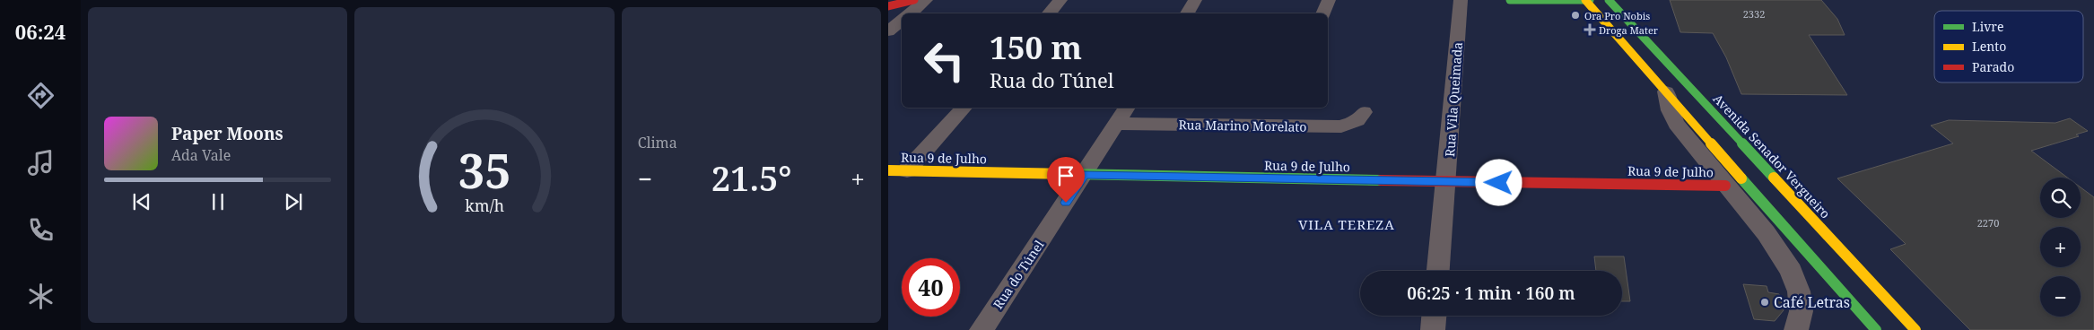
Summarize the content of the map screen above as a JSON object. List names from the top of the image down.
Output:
{
  "streets": {
    "main road": ["Avenida Senador Vergueiro", "Rua 9 de Julho"],
    "street": ["Rua Vila Queimada", "Rua Marino Morelato", "Rua do Túnel"]
  },
  "crossings": [
    ["Rua Vila Queimada", "Rua 9 de Julho"],
    ["Rua Marino Morelato", "Rua do Túnel"],
    ["Rua 9 de Julho", "Rua do Túnel"]
  ],
  "districts": ["VILA TEREZA"],
  "places": {
    "other": ["Ora Pro Nobis", "Café Letras"],
    "health": ["Droga Mater"]
  },
  "house_numbers": ["2332", "2270"],
  "legend": ["Livre", "Lento", "Parado"],
  "page": {
    "tabs": "06:24",
    "tile": "Clima",
    "turn": ["150 m", "Rua do Túnel"],
    "song": ["Paper Moons", "Ada Vale"],
    "heat": ["−", "21.5°", "+"],
    "map_buttons": ["+", "−"],
    "limit": "40",
    "trip": "06:25 · 1 min · 160 m",
    "gauge": ["35", "km/h"]
  }
}
